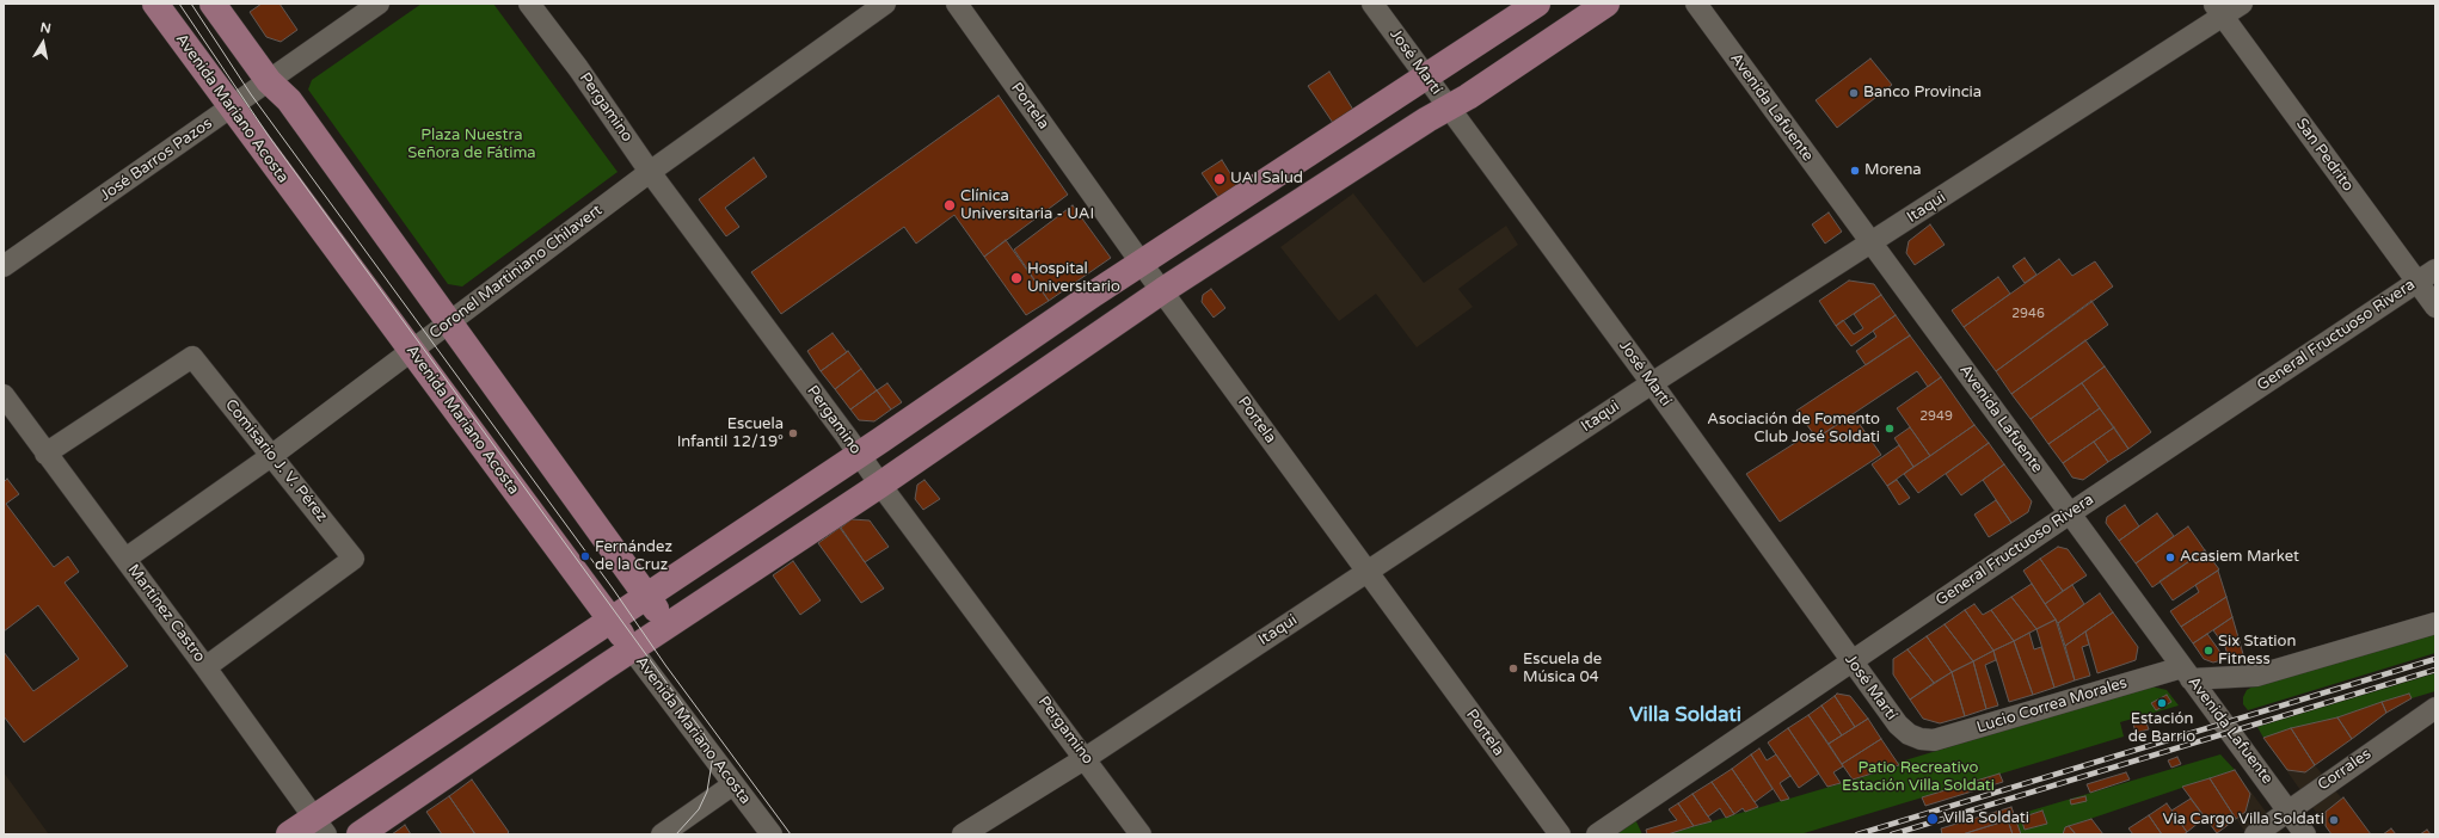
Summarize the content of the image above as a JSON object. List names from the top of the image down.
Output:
{
  "streets": {
    "main road": ["Avenida Mariano Acosta"],
    "street": [
      "José Martí",
      "Portela",
      "Pergamino",
      "Avenida Lafuente",
      "San Pedrito",
      "José Barros Pazos",
      "Itaqui",
      "Coronel Martiniano Chilavert",
      "General Fructuoso Rivera",
      "Comisario J. V. Pérez",
      "Martínez Castro",
      "Lucio Correa Morales",
      "Corrales"
    ]
  },
  "crossings": [
    ["José Martí", "Itaqui"],
    ["José Martí", "General Fructuoso Rivera"],
    ["José Martí", "Lucio Correa Morales"],
    ["Portela", "Itaqui"],
    ["Pergamino", "Itaqui"],
    ["Pergamino", "Coronel Martiniano Chilavert"],
    ["Avenida Lafuente", "Itaqui"],
    ["Avenida Lafuente", "General Fructuoso Rivera"],
    ["Avenida Lafuente", "Lucio Correa Morales"],
    ["Avenida Lafuente", "Corrales"],
    ["Avenida Mariano Acosta", "José Barros Pazos"],
    ["Avenida Mariano Acosta", "Coronel Martiniano Chilavert"],
    ["San Pedrito", "Itaqui"],
    ["San Pedrito", "General Fructuoso Rivera"],
    ["Coronel Martiniano Chilavert", "Comisario J. V. Pérez"],
    ["Coronel Martiniano Chilavert", "Martínez Castro"],
    ["Comisario J. V. Pérez", "Martínez Castro"]
  ],
  "districts": ["Villa Soldati"],
  "parks": ["Plaza Nuestra Señora de Fátima", "Patio Recreativo Estación Villa Soldati"],
  "places": [
    "Banco Provincia",
    "Morena",
    "UAI Salud",
    "Clínica Universitaria - UAI",
    "Hospital Universitario",
    "Asociación de Fomento Club José Soldati",
    "Escuela Infantil 12/19°",
    "Fernández de la Cruz",
    "Acasiem Market",
    "Six Station Fitness",
    "Escuela de Música 04",
    "Estación de Barrio",
    "Villa Soldati",
    "Via Cargo Villa Soldati"
  ],
  "house_numbers": ["2946", "2949"],
  "north": "top"
}
